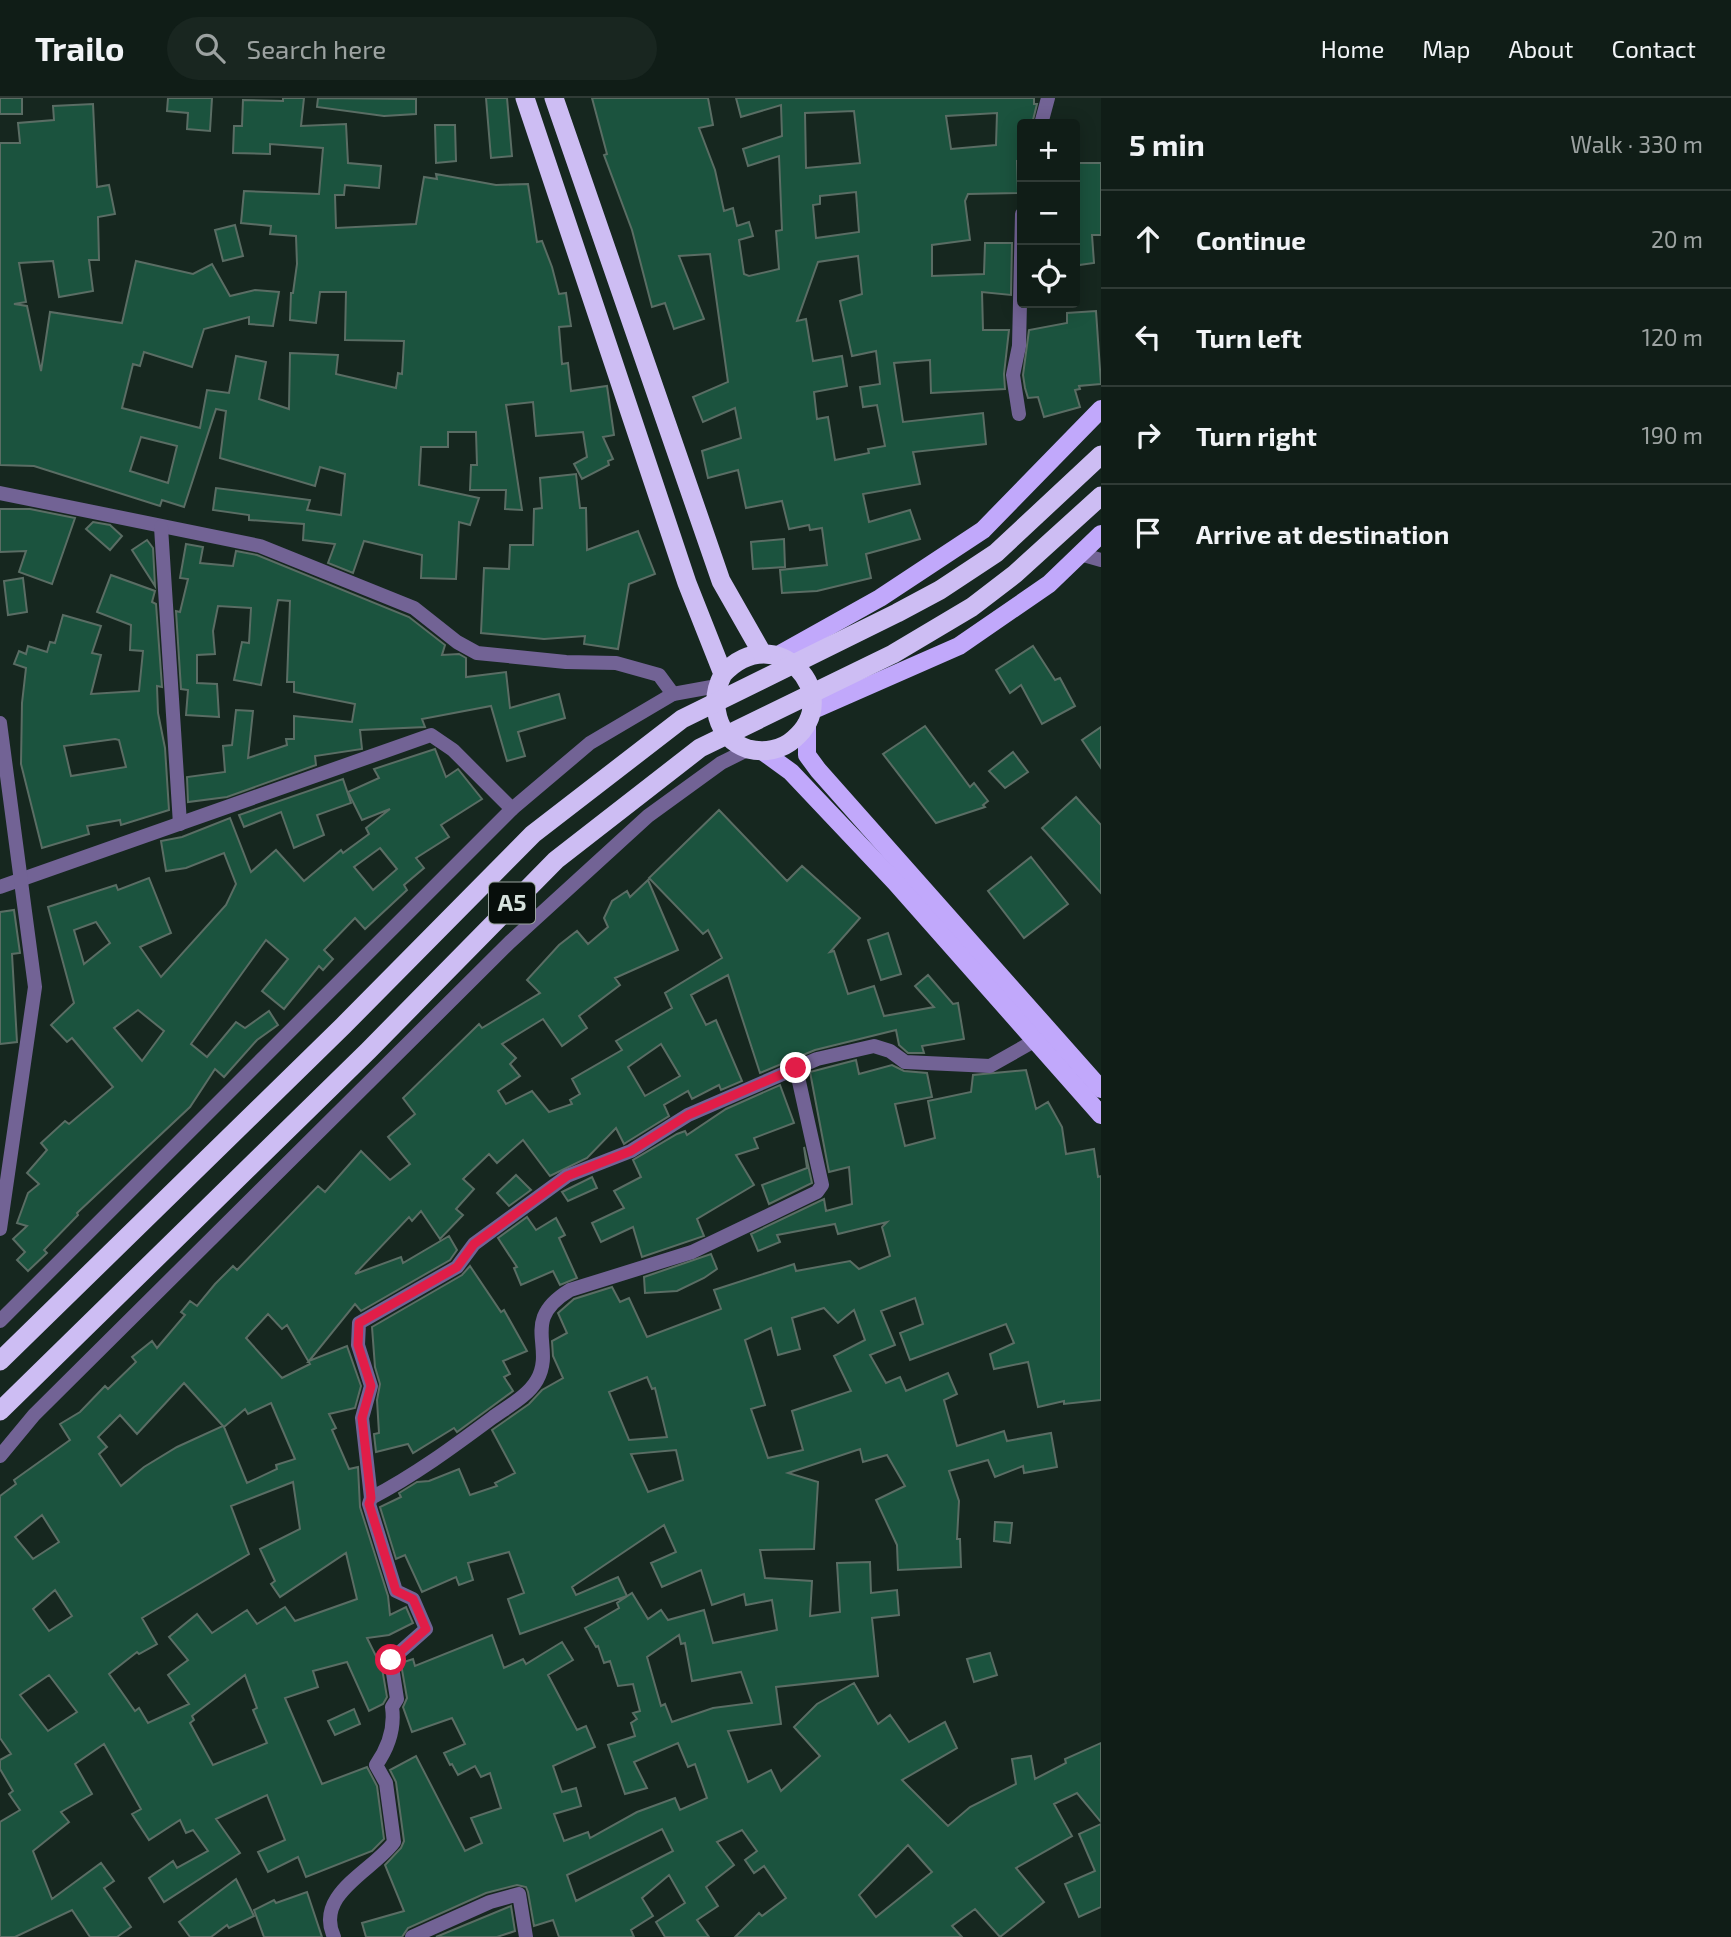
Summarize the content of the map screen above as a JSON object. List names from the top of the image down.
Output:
{
  "streets": {
    "highway": ["A5"]
  },
  "page": {
    "header": "Trailo",
    "search": "Search here",
    "nav": [
      "Home",
      "Map",
      "About",
      "Contact"
    ],
    "heading": ["5 min", "Walk · 330 m"],
    "map_buttons": ["+", "−"],
    "list": [
      ["Continue", "20 m"],
      ["Turn left", "120 m"],
      ["Turn right", "190 m"],
      "Arrive at destination"
    ]
  }
}
